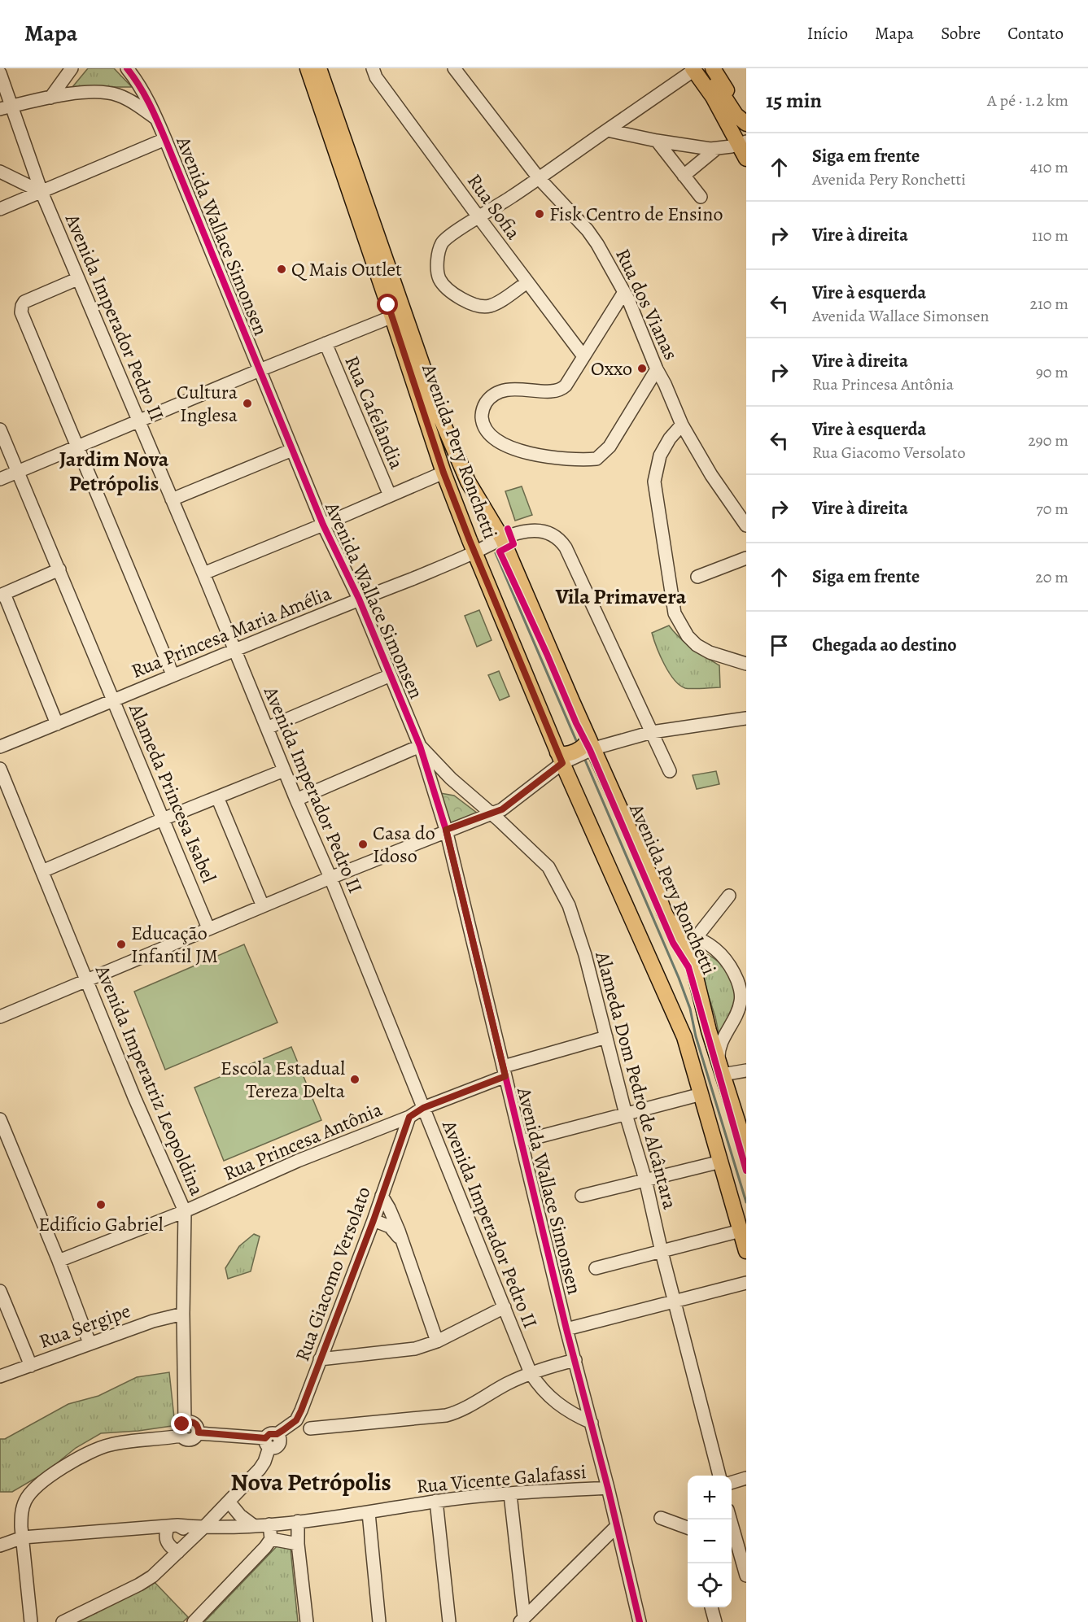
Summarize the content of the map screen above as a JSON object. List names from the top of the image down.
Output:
{
  "streets": {
    "main road": ["Avenida Pery Ronchetti"],
    "street": [
      "Rua Sofia",
      "Avenida Wallace Simonsen",
      "Rua dos Vianas",
      "Avenida Imperador Pedro II",
      "Rua Cafelândia",
      "Rua Princesa Maria Amélia",
      "Alameda Princesa Isabel",
      "Avenida Imperatriz Leopoldina",
      "Alameda Dom Pedro de Alcântara",
      "Rua Princesa Antônia",
      "Rua Giacomo Versolato",
      "Rua Sergipe",
      "Rua Vicente Galafassi"
    ]
  },
  "crossings": [
    ["Avenida Wallace Simonsen", "Avenida Imperador Pedro II"],
    ["Avenida Wallace Simonsen", "Rua Princesa Maria Amélia"],
    ["Avenida Wallace Simonsen", "Alameda Dom Pedro de Alcântara"],
    ["Avenida Wallace Simonsen", "Rua Princesa Antônia"],
    ["Avenida Wallace Simonsen", "Rua Vicente Galafassi"],
    ["Avenida Imperador Pedro II", "Rua Princesa Maria Amélia"],
    ["Avenida Imperador Pedro II", "Rua Princesa Antônia"],
    ["Avenida Pery Ronchetti", "Rua Princesa Maria Amélia"],
    ["Rua Princesa Maria Amélia", "Alameda Princesa Isabel"],
    ["Avenida Imperatriz Leopoldina", "Rua Princesa Antônia"],
    ["Avenida Imperatriz Leopoldina", "Rua Sergipe"],
    ["Alameda Dom Pedro de Alcântara", "Rua Princesa Antônia"],
    ["Rua Princesa Antônia", "Rua Giacomo Versolato"],
    ["Rua Giacomo Versolato", "Rua Vicente Galafassi"]
  ],
  "districts": ["Jardim Nova Petrópolis", "Vila Primavera", "Nova Petrópolis"],
  "places": [
    "Fisk Centro de Ensino",
    "Q Mais Outlet",
    "Oxxo",
    "Cultura Inglesa",
    "Casa do Idoso",
    "Educação Infantil JM",
    "Escola Estadual Tereza Delta",
    "Edifício Gabriel"
  ],
  "page": {
    "header": "Mapa",
    "nav": [
      "Início",
      "Mapa",
      "Sobre",
      "Contato"
    ],
    "heading": ["15 min", "A pé · 1.2 km"],
    "list": [
      ["Siga em frente", "Avenida Pery Ronchetti", "410 m"],
      ["Vire à direita", "110 m"],
      ["Vire à esquerda", "Avenida Wallace Simonsen", "210 m"],
      ["Vire à direita", "Rua Princesa Antônia", "90 m"],
      ["Vire à esquerda", "Rua Giacomo Versolato", "290 m"],
      ["Vire à direita", "70 m"],
      ["Siga em frente", "20 m"],
      "Chegada ao destino"
    ],
    "map_buttons": ["+", "−"]
  }
}
